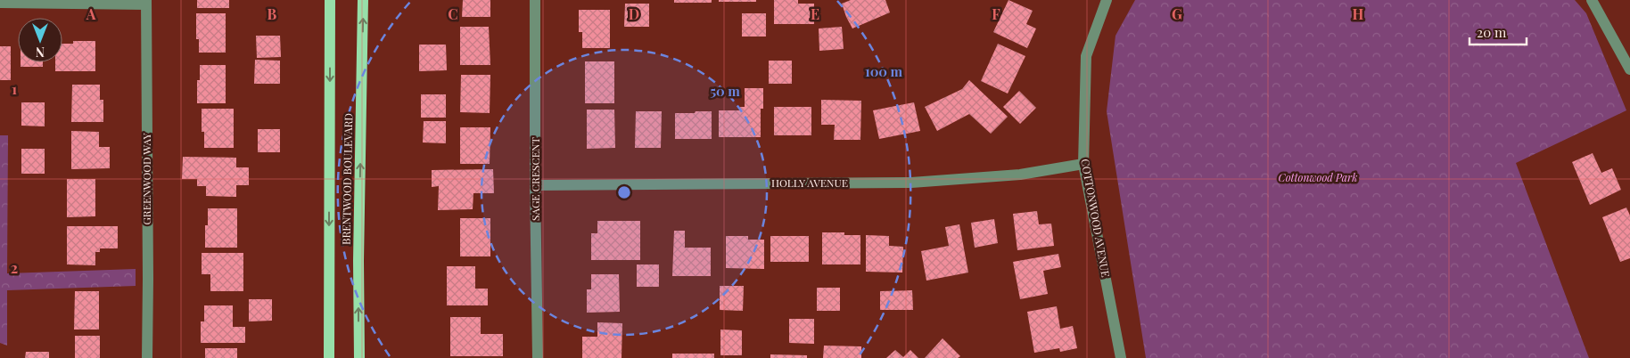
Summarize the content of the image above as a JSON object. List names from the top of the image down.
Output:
{
  "streets": {
    "main road": ["BRENTWOOD BOULEVARD"],
    "street": [
      "GREENWOOD WAY",
      "SAGE CRESCENT",
      "HOLLY AVENUE",
      "COTTONWOOD AVENUE"
    ]
  },
  "crossings": [
    ["SAGE CRESCENT", "HOLLY AVENUE"],
    ["HOLLY AVENUE", "COTTONWOOD AVENUE"]
  ],
  "parks": ["Cottonwood Park"],
  "scale_bar": "20 m",
  "north": "bottom",
  "grid": {
    "columns": [
      "A",
      "B",
      "C",
      "D",
      "E",
      "F",
      "G",
      "H"
    ],
    "rows": ["1", "2"]
  },
  "rings": ["100 m", "50 m"]
}
